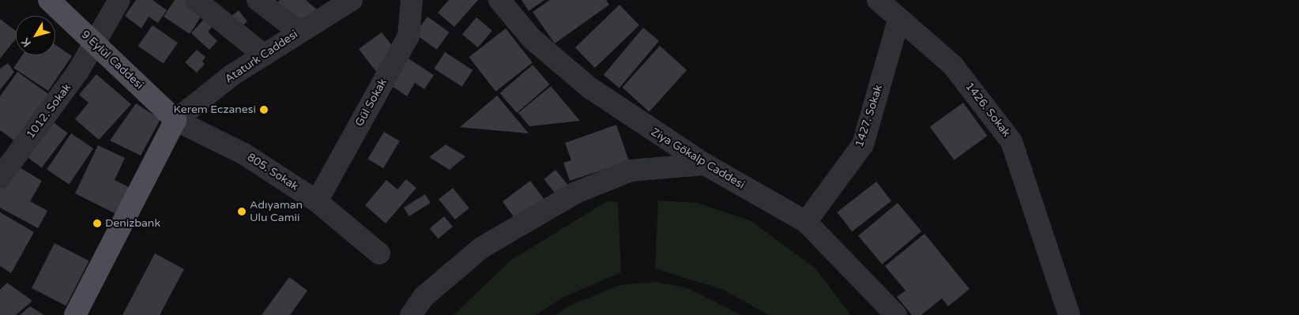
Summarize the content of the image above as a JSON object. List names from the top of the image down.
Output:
{
  "streets": {
    "main road": ["9 Eylül Caddesi"],
    "street": [
      "Ataturk Caddesi",
      "Gül Sokak",
      "1426. Sokak",
      "1012. Sokak",
      "1427. Sokak",
      "Ziya Gökalp Caddesi",
      "805. Sokak"
    ]
  },
  "crossings": [
    ["Ataturk Caddesi", "9 Eylül Caddesi"],
    ["Ataturk Caddesi", "805. Sokak"],
    ["9 Eylül Caddesi", "1012. Sokak"],
    ["9 Eylül Caddesi", "805. Sokak"],
    ["Gül Sokak", "805. Sokak"],
    ["1426. Sokak", "1427. Sokak"],
    ["1427. Sokak", "Ziya Gökalp Caddesi"]
  ],
  "places": ["Kerem Eczanesi", "Adıyaman Ulu Camii", "Denizbank"],
  "north": "bottom left"
}
